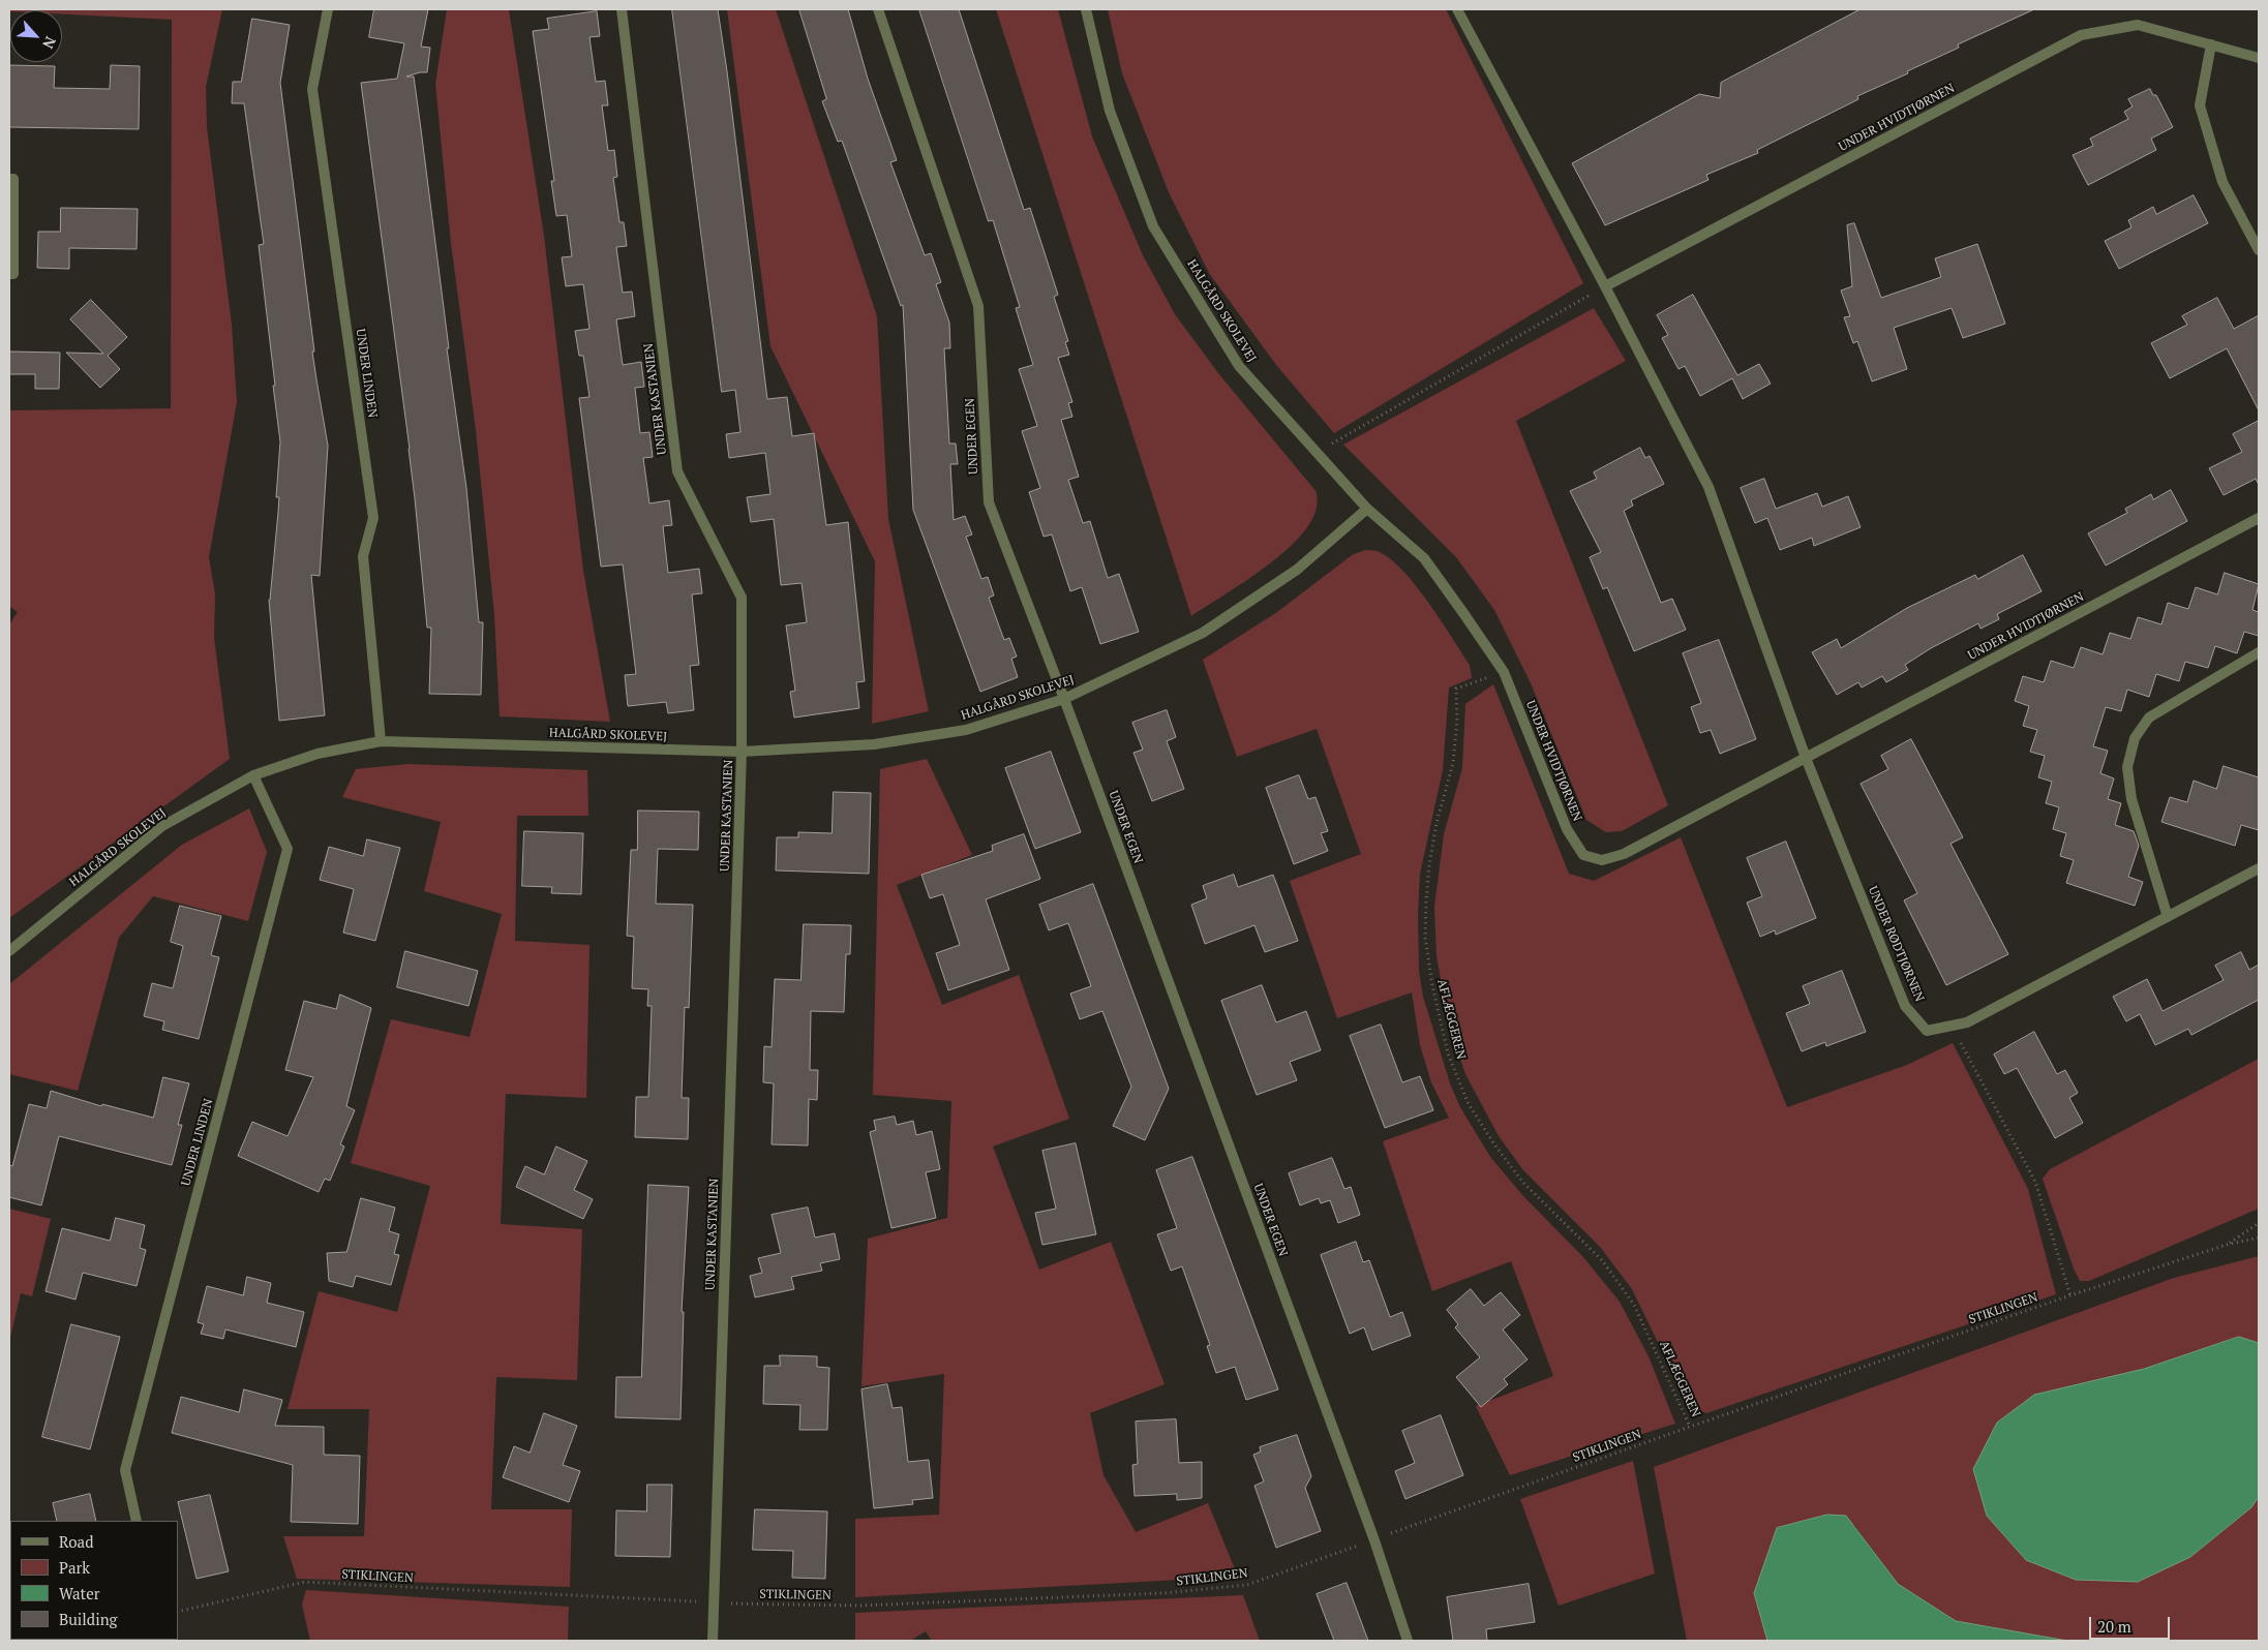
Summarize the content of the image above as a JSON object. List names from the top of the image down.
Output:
{
  "streets": {
    "street": [
      "UNDER HVIDTJØRNEN",
      "HALGÅRD SKOLEVEJ",
      "UNDER LINDEN",
      "UNDER KASTANIEN",
      "UNDER EGEN",
      "UNDER RØDTJØRNEN"
    ],
    "path": ["AFLÆGGEREN", "STIKLINGEN"]
  },
  "crossings": [
    ["UNDER HVIDTJØRNEN", "HALGÅRD SKOLEVEJ"],
    ["UNDER HVIDTJØRNEN", "UNDER RØDTJØRNEN"],
    ["UNDER HVIDTJØRNEN", "AFLÆGGEREN"],
    ["HALGÅRD SKOLEVEJ", "UNDER LINDEN"],
    ["HALGÅRD SKOLEVEJ", "UNDER KASTANIEN"],
    ["HALGÅRD SKOLEVEJ", "UNDER EGEN"],
    ["UNDER KASTANIEN", "STIKLINGEN"],
    ["UNDER EGEN", "STIKLINGEN"],
    ["AFLÆGGEREN", "STIKLINGEN"]
  ],
  "legend": [
    "Road",
    "Park",
    "Water",
    "Building"
  ],
  "scale_bar": "20 m",
  "north": "bottom right"
}
